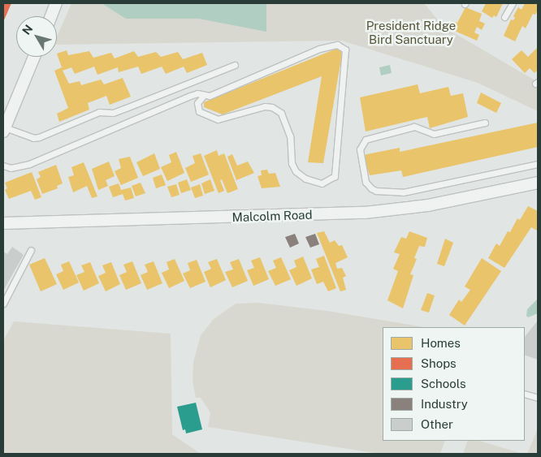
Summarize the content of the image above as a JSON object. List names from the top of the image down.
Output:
{
  "streets": {
    "street": ["Malcolm Road"]
  },
  "parks": ["President Ridge Bird Sanctuary"],
  "legend": [
    "Homes",
    "Shops",
    "Schools",
    "Industry",
    "Other"
  ],
  "north": "top left"
}
